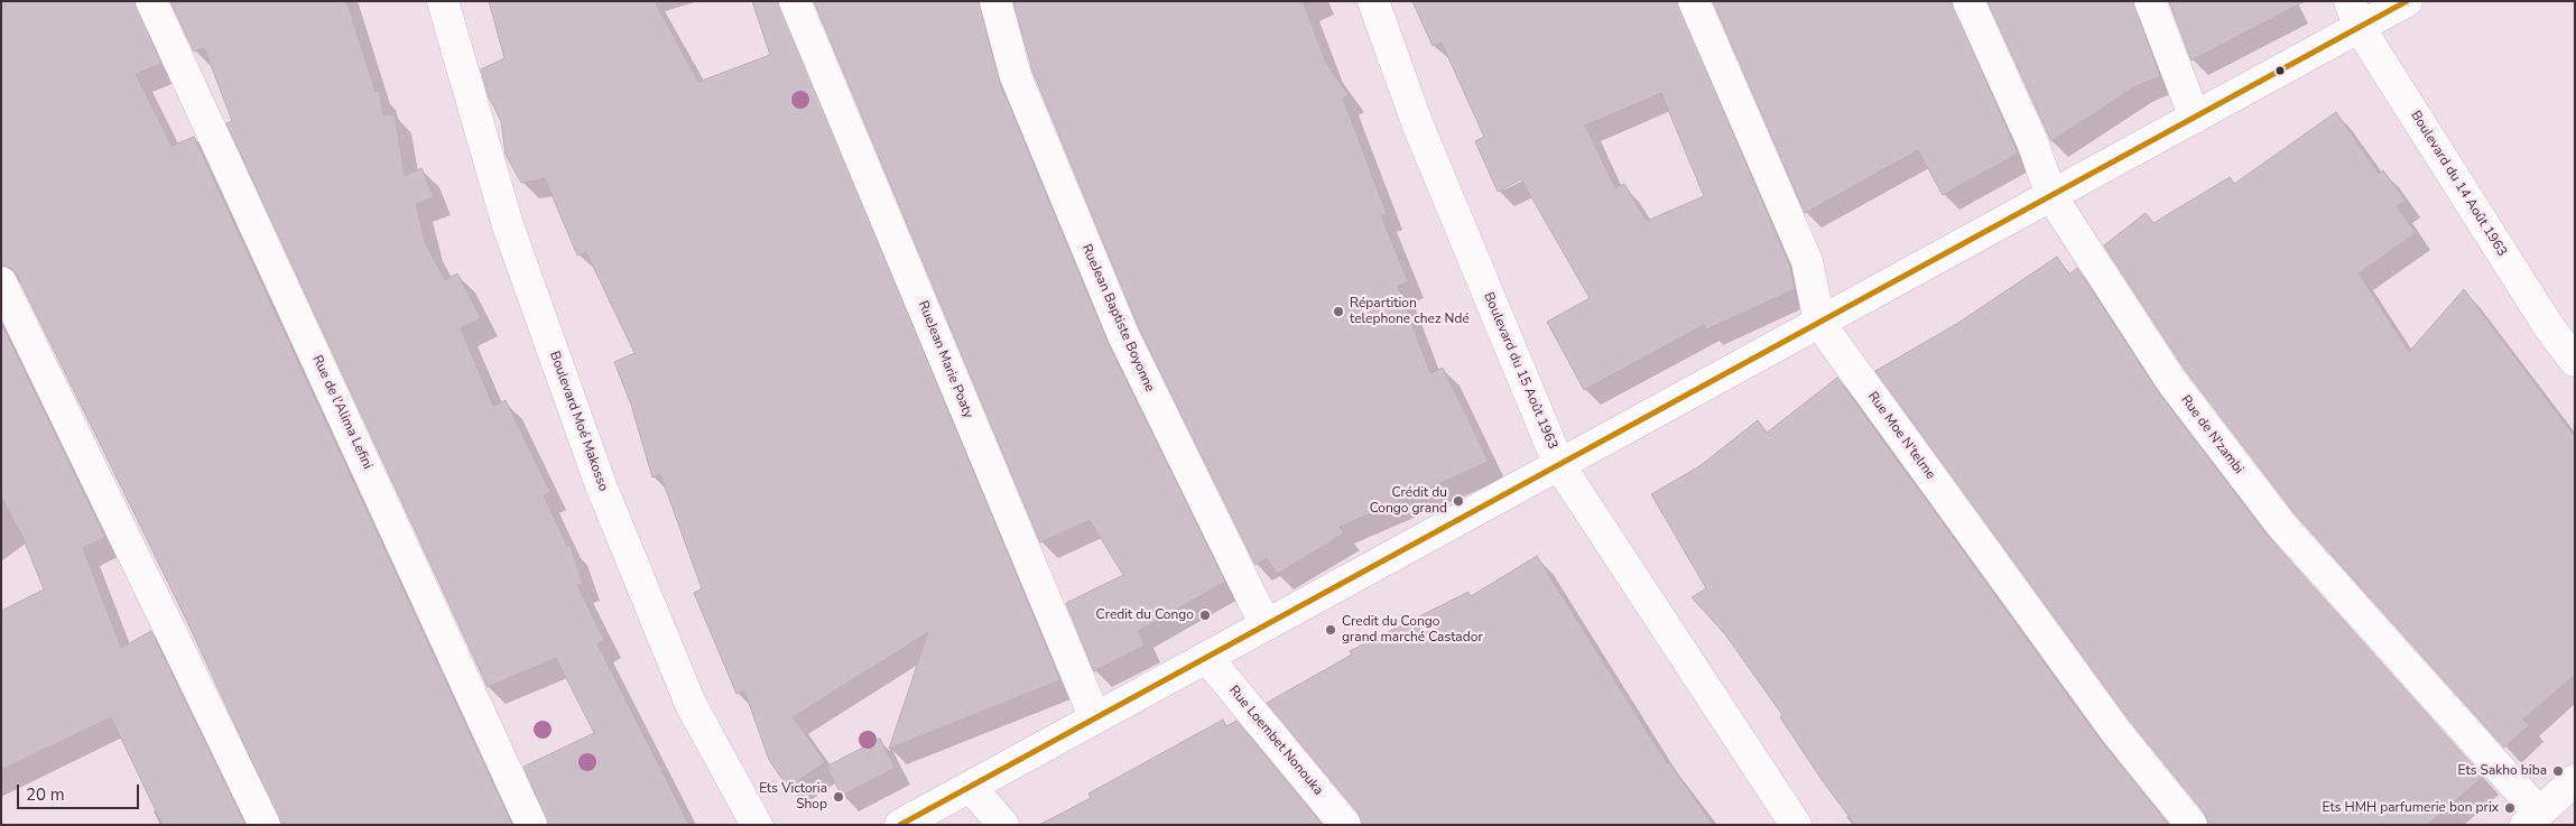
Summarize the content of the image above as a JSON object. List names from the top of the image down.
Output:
{
  "streets": {
    "street": [
      "Boulevard du 14 Août 1963",
      "RueJean Baptiste Boyonne",
      "RueJean Marie Poaty",
      "Boulevard du 15 Août 1963",
      "Rue de l'Alima Lefini",
      "Boulevard Moé Makosso",
      "Rue de N'zambi",
      "Rue Moe N'telme",
      "Rue Loembet Nonouka"
    ]
  },
  "places": [
    "Répartition telephone chez Ndé",
    "Crédit du Congo grand",
    "Credit du Congo",
    "Credit du Congo grand marché Castador",
    "Ets Sakho biba",
    "Ets Victoria Shop",
    "Ets HMH parfumerie bon prix"
  ],
  "scale_bar": "20 m"
}
